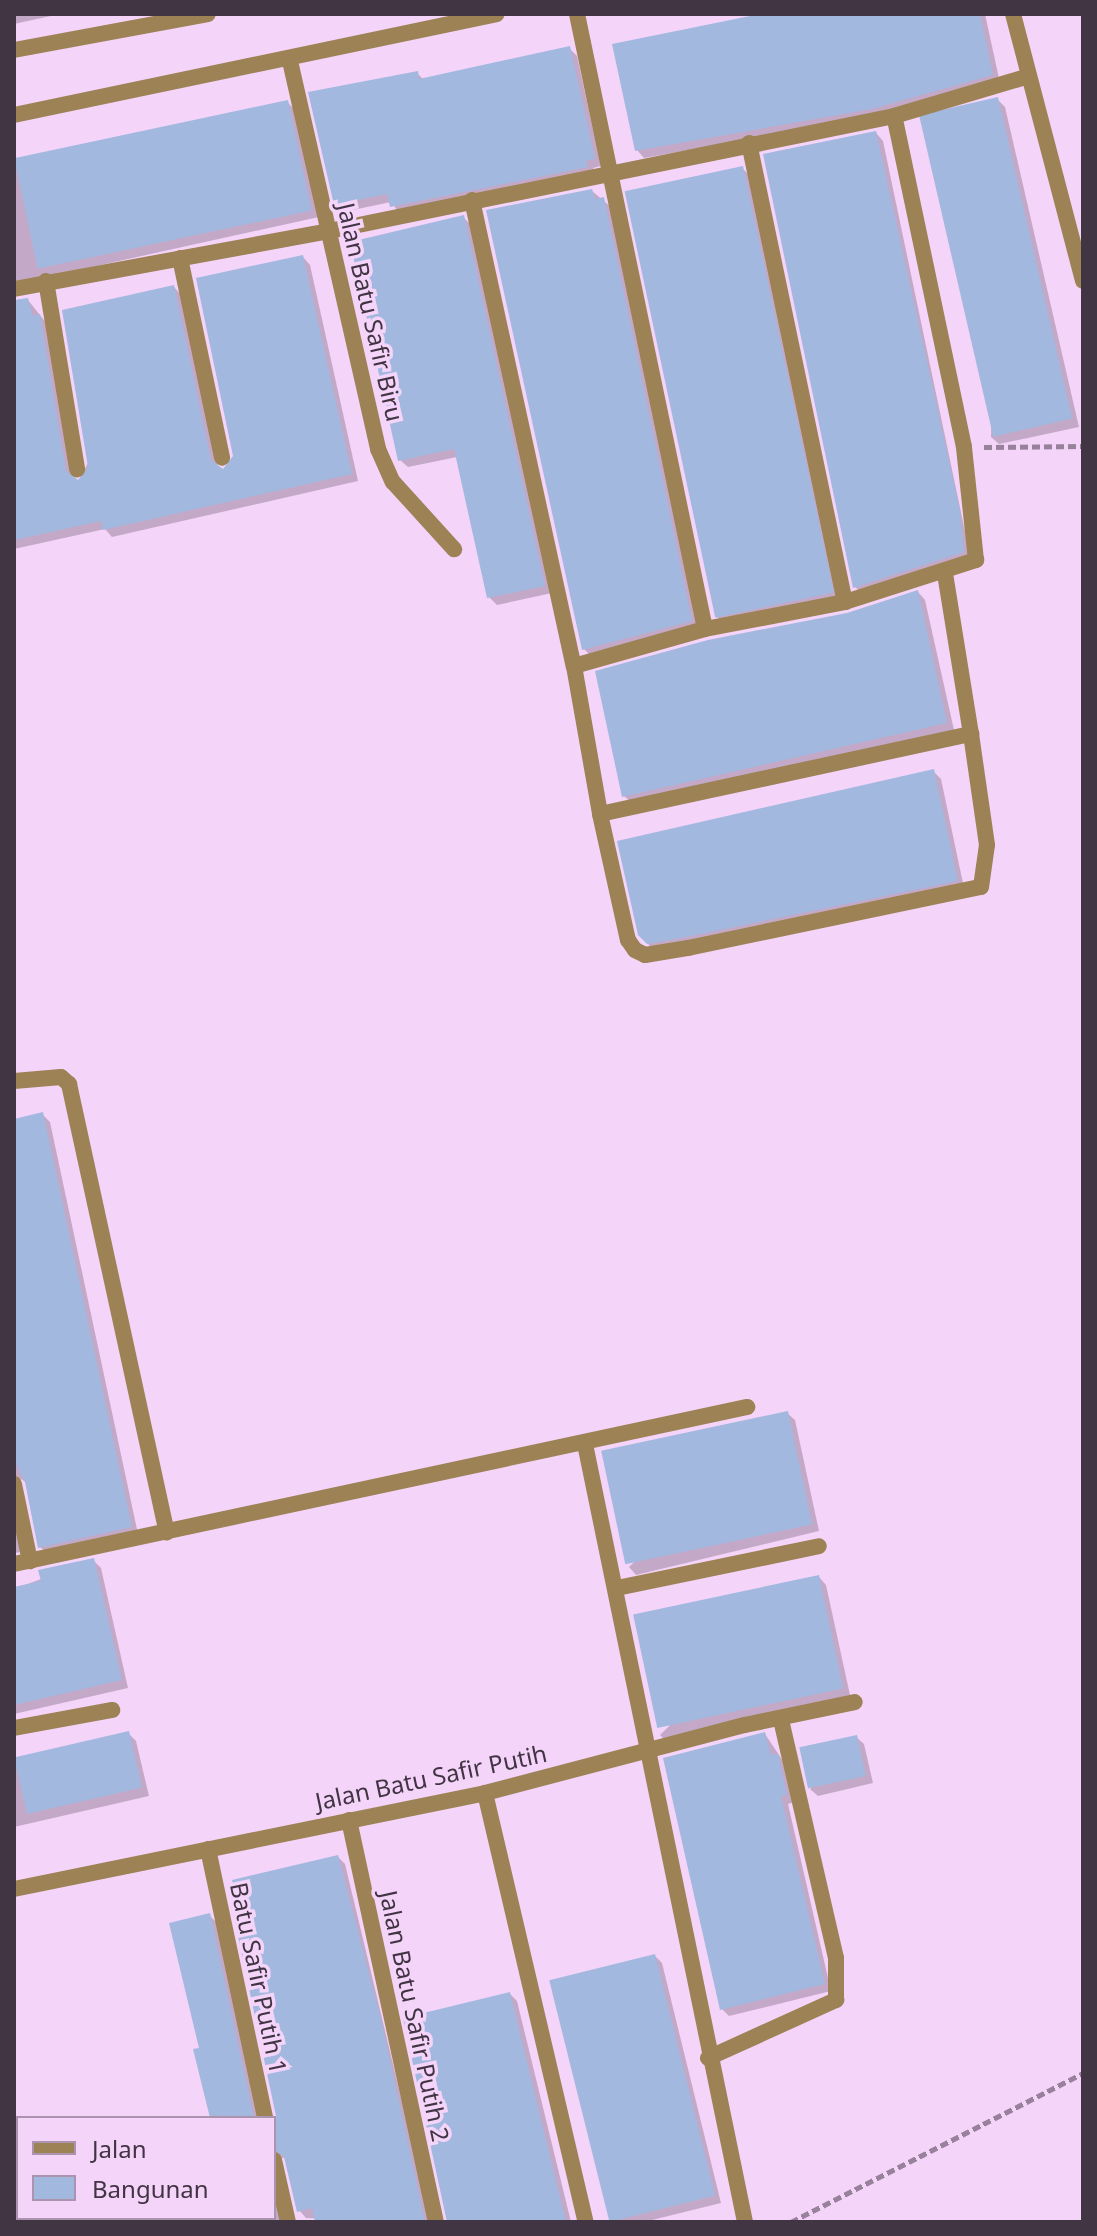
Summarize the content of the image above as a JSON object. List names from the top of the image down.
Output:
{
  "streets": {
    "street": [
      "Jalan Batu Safir Biru",
      "Jalan Batu Safir Putih",
      "Batu Safir Putih 1",
      "Jalan Batu Safir Putih 2"
    ]
  },
  "crossings": [
    ["Jalan Batu Safir Putih", "Batu Safir Putih 1"],
    ["Jalan Batu Safir Putih", "Jalan Batu Safir Putih 2"]
  ],
  "legend": ["Jalan", "Bangunan"]
}
